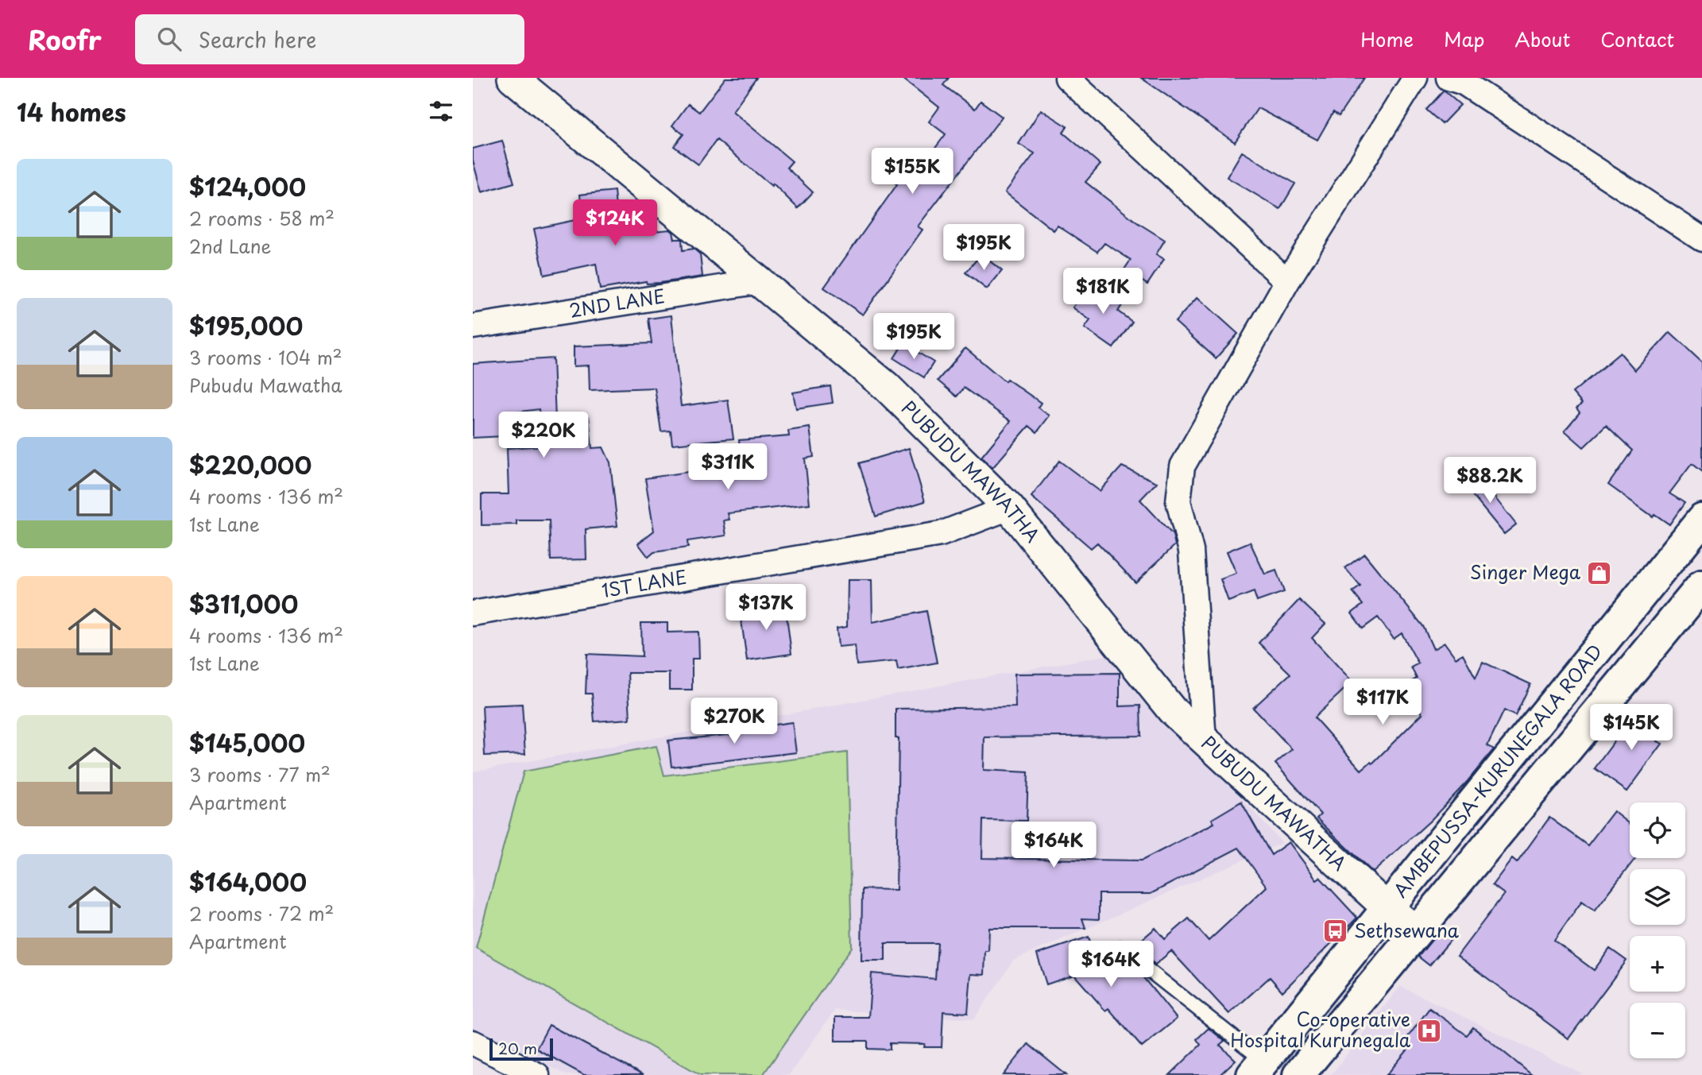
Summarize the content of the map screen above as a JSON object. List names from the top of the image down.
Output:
{
  "streets": {
    "highway": ["AMBEPUSSA-KURUNEGALA ROAD"],
    "street": ["2ND LANE", "PUBUDU MAWATHA", "1ST LANE"]
  },
  "crossings": [
    ["2ND LANE", "PUBUDU MAWATHA"],
    ["PUBUDU MAWATHA", "1ST LANE"],
    ["PUBUDU MAWATHA", "AMBEPUSSA-KURUNEGALA ROAD"]
  ],
  "places": {
    "shop": ["Singer Mega"],
    "bus stop": ["Sethsewana"],
    "hospital": ["Co-operative Hospital Kurunegala"]
  },
  "scale_bar": "20 m",
  "page": {
    "header": "Roofr",
    "search": "Search here",
    "nav": [
      "Home",
      "Map",
      "About",
      "Contact"
    ],
    "heading": "14 homes",
    "list": [
      {
        "name": "$124,000",
        "note": "2 rooms · 58 m² · 2nd Lane"
      },
      {
        "name": "$195,000",
        "note": "3 rooms · 104 m² · Pubudu Mawatha"
      },
      {
        "name": "$220,000",
        "note": "4 rooms · 136 m² · 1st Lane"
      },
      {
        "name": "$311,000",
        "note": "4 rooms · 136 m² · 1st Lane"
      },
      {
        "name": "$145,000",
        "note": "3 rooms · 77 m² · Apartment"
      },
      {
        "name": "$164,000",
        "note": "2 rooms · 72 m² · Apartment"
      }
    ],
    "price": [
      "$155K",
      "$124K",
      "$195K",
      "$181K",
      "$195K",
      "$220K",
      "$311K",
      "$88.2K",
      "$137K",
      "$117K",
      "$270K",
      "$145K",
      "$164K",
      "$164K"
    ],
    "map_buttons": ["+", "−"],
    "scale": "20 m"
  }
}
